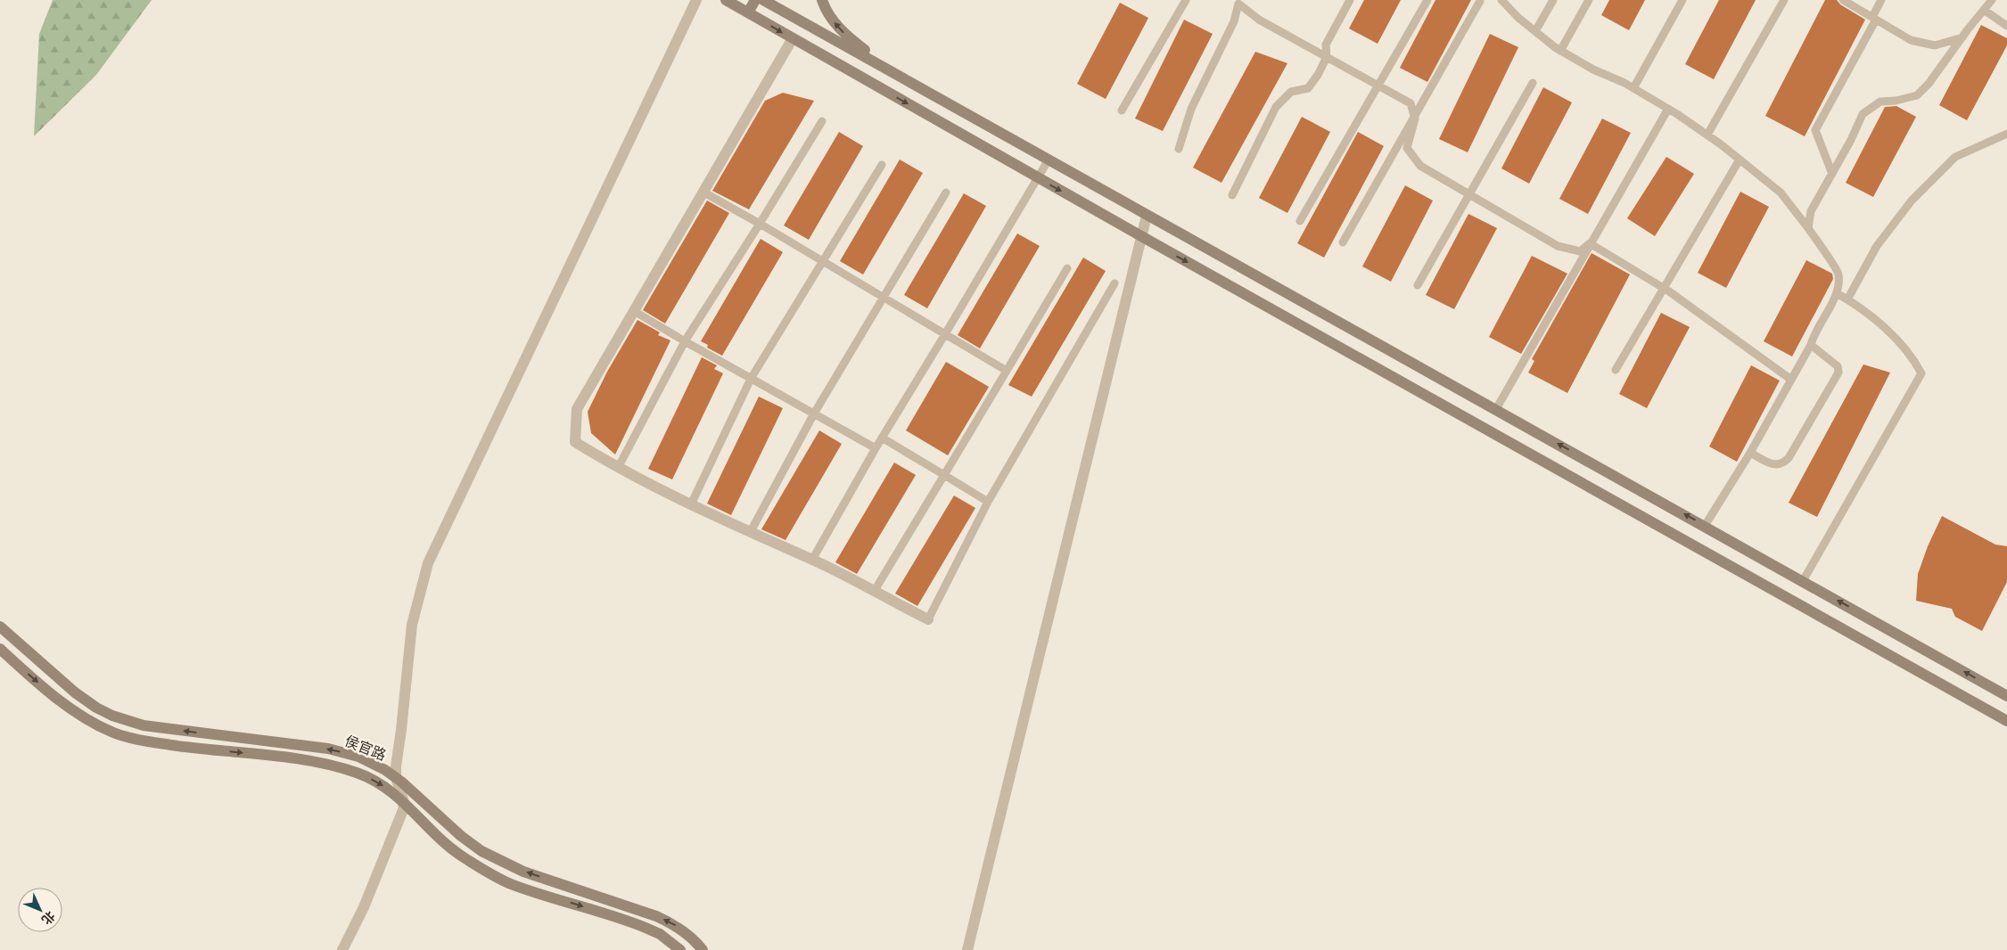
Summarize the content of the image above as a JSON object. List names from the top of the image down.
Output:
{
  "streets": {
    "street": ["侯官路"]
  },
  "north": "bottom right"
}
